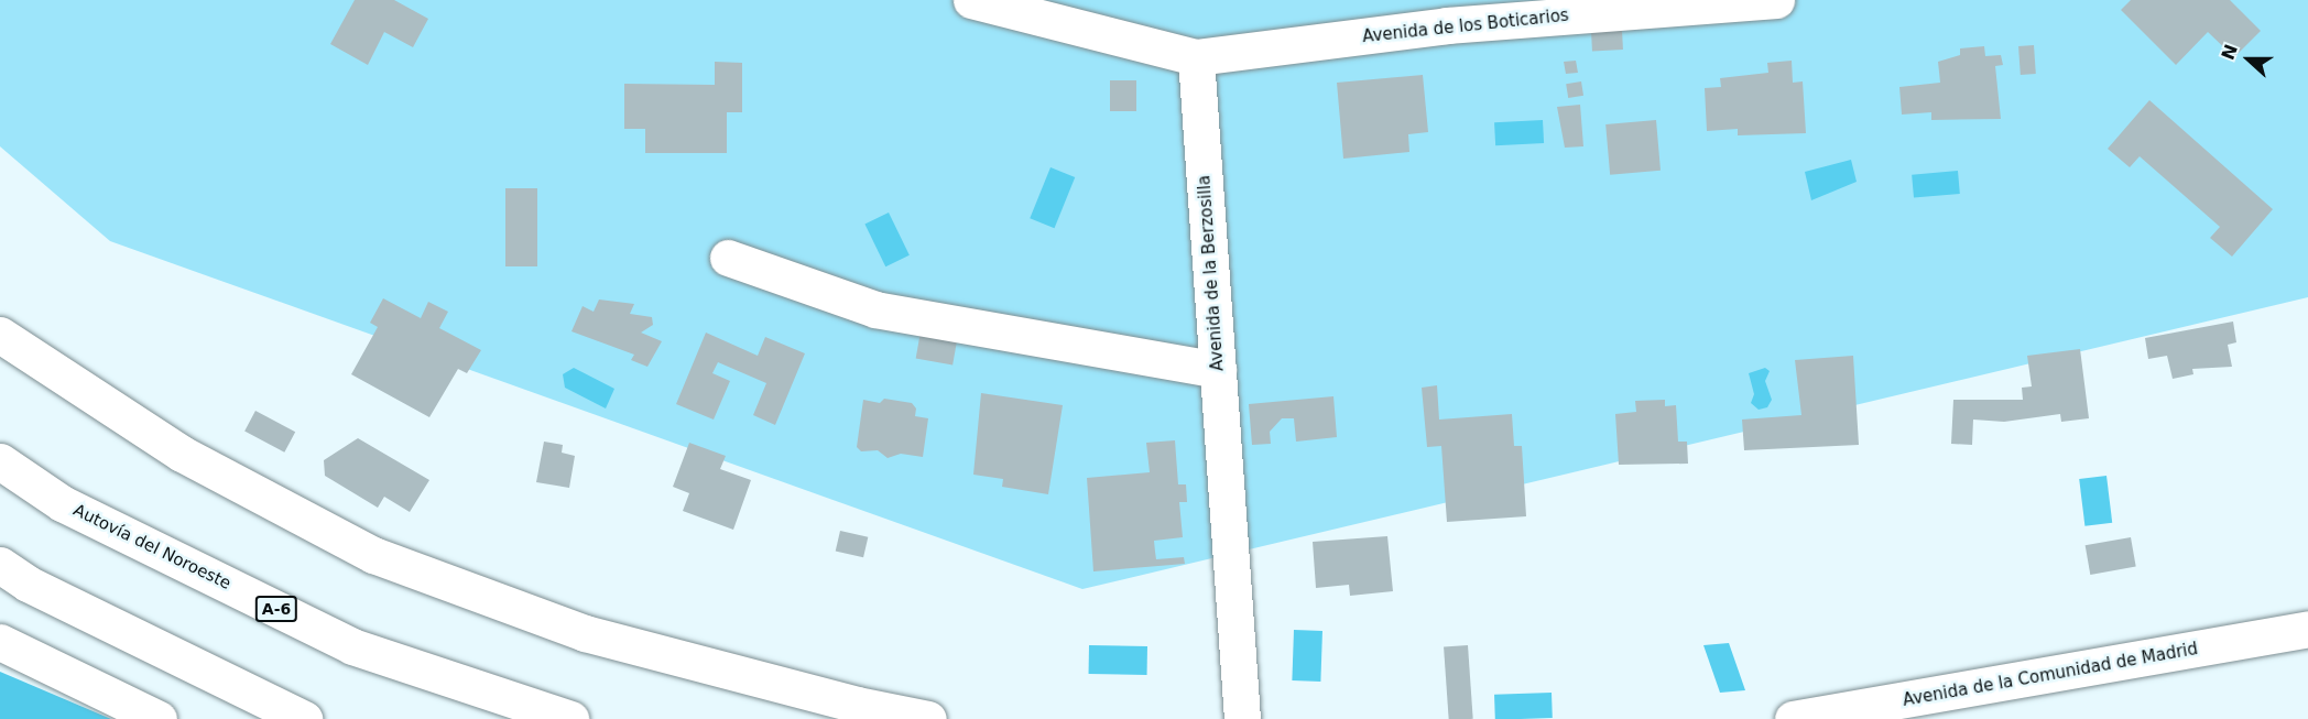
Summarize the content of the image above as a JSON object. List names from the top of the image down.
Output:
{
  "streets": {
    "main road": [
      "Avenida de los Boticarios",
      "Avenida de la Berzosilla",
      "Autovía del Noroeste",
      "A-6",
      "Avenida de la Comunidad de Madrid"
    ]
  },
  "crossings": [
    ["Avenida de los Boticarios", "Avenida de la Berzosilla"]
  ],
  "north": "left"
}
